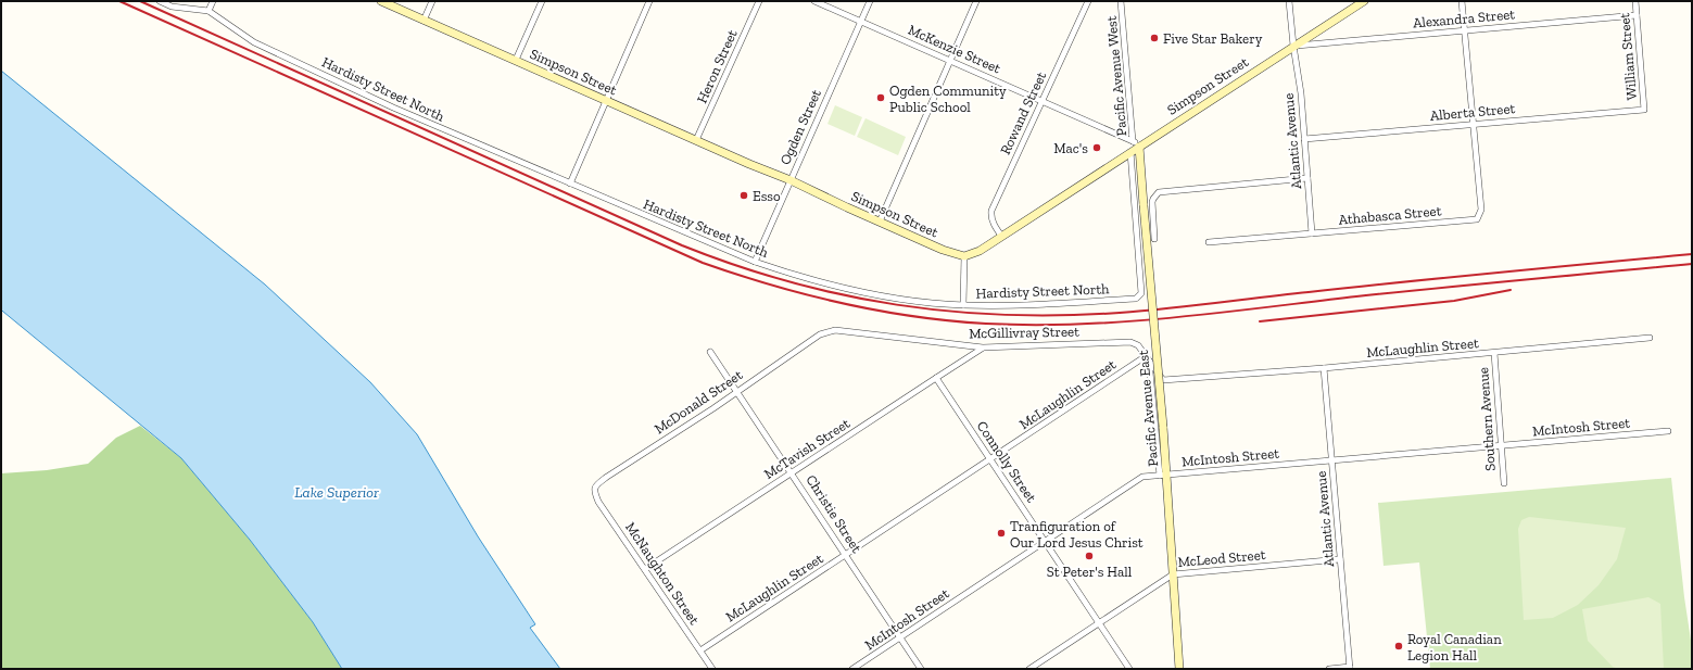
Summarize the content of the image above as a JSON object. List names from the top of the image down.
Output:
{
  "streets": {
    "main road": ["Simpson Street", "Pacific Avenue East"],
    "street": [
      "Alexandra Street",
      "McKenzie Street",
      "William Street",
      "Heron Street",
      "Pacific Avenue West",
      "Hardisty Street North",
      "Alberta Street",
      "Rowand Street",
      "Ogden Street",
      "Atlantic Avenue",
      "Athabasca Street",
      "McGillivray Street",
      "McLaughlin Street",
      "McDonald Street",
      "Southern Avenue",
      "McIntosh Street",
      "McTavish Street",
      "Connolly Street",
      "Christie Street",
      "McLeod Street",
      "McNaughton Street"
    ]
  },
  "crossings": [
    ["Alexandra Street", "William Street"],
    ["Alexandra Street", "Simpson Street"],
    ["Alexandra Street", "Atlantic Avenue"],
    ["McKenzie Street", "Simpson Street"],
    ["McKenzie Street", "Pacific Avenue West"],
    ["McKenzie Street", "Rowand Street"],
    ["McKenzie Street", "Ogden Street"],
    ["McKenzie Street", "Pacific Avenue East"],
    ["William Street", "Alberta Street"],
    ["Heron Street", "Simpson Street"],
    ["Simpson Street", "Pacific Avenue West"],
    ["Simpson Street", "Hardisty Street North"],
    ["Simpson Street", "Rowand Street"],
    ["Simpson Street", "Ogden Street"],
    ["Simpson Street", "Atlantic Avenue"],
    ["Simpson Street", "Pacific Avenue East"],
    ["Pacific Avenue West", "Pacific Avenue East"],
    ["Hardisty Street North", "Ogden Street"],
    ["Alberta Street", "Atlantic Avenue"],
    ["Alberta Street", "Athabasca Street"],
    ["Atlantic Avenue", "Athabasca Street"],
    ["Atlantic Avenue", "McLaughlin Street"],
    ["Atlantic Avenue", "McIntosh Street"],
    ["Atlantic Avenue", "McLeod Street"],
    ["McGillivray Street", "McLaughlin Street"],
    ["McGillivray Street", "McDonald Street"],
    ["McGillivray Street", "McTavish Street"],
    ["McLaughlin Street", "Southern Avenue"],
    ["McLaughlin Street", "Connolly Street"],
    ["McLaughlin Street", "Christie Street"],
    ["McLaughlin Street", "McNaughton Street"],
    ["McDonald Street", "Christie Street"],
    ["McDonald Street", "McNaughton Street"],
    ["Pacific Avenue East", "McIntosh Street"],
    ["Pacific Avenue East", "McLeod Street"],
    ["Southern Avenue", "McIntosh Street"],
    ["McIntosh Street", "Connolly Street"],
    ["McIntosh Street", "Christie Street"],
    ["McTavish Street", "Connolly Street"],
    ["McTavish Street", "Christie Street"],
    ["McTavish Street", "McNaughton Street"],
    ["Connolly Street", "McLeod Street"]
  ],
  "water": ["Lake Superior"],
  "places": [
    "Five Star Bakery",
    "Ogden Community Public School",
    "Mac's",
    "Esso",
    "Tranfiguration of Our Lord Jesus Christ",
    "St Peter's Hall",
    "Royal Canadian Legion Hall"
  ]
}
